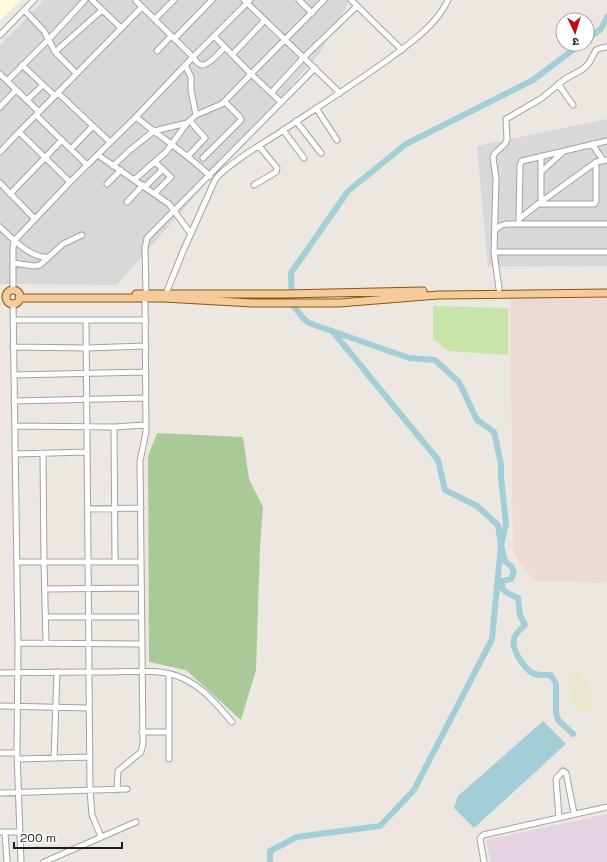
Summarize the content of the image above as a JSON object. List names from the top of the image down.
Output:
{
  "scale_bar": "200 m",
  "north": "bottom"
}
